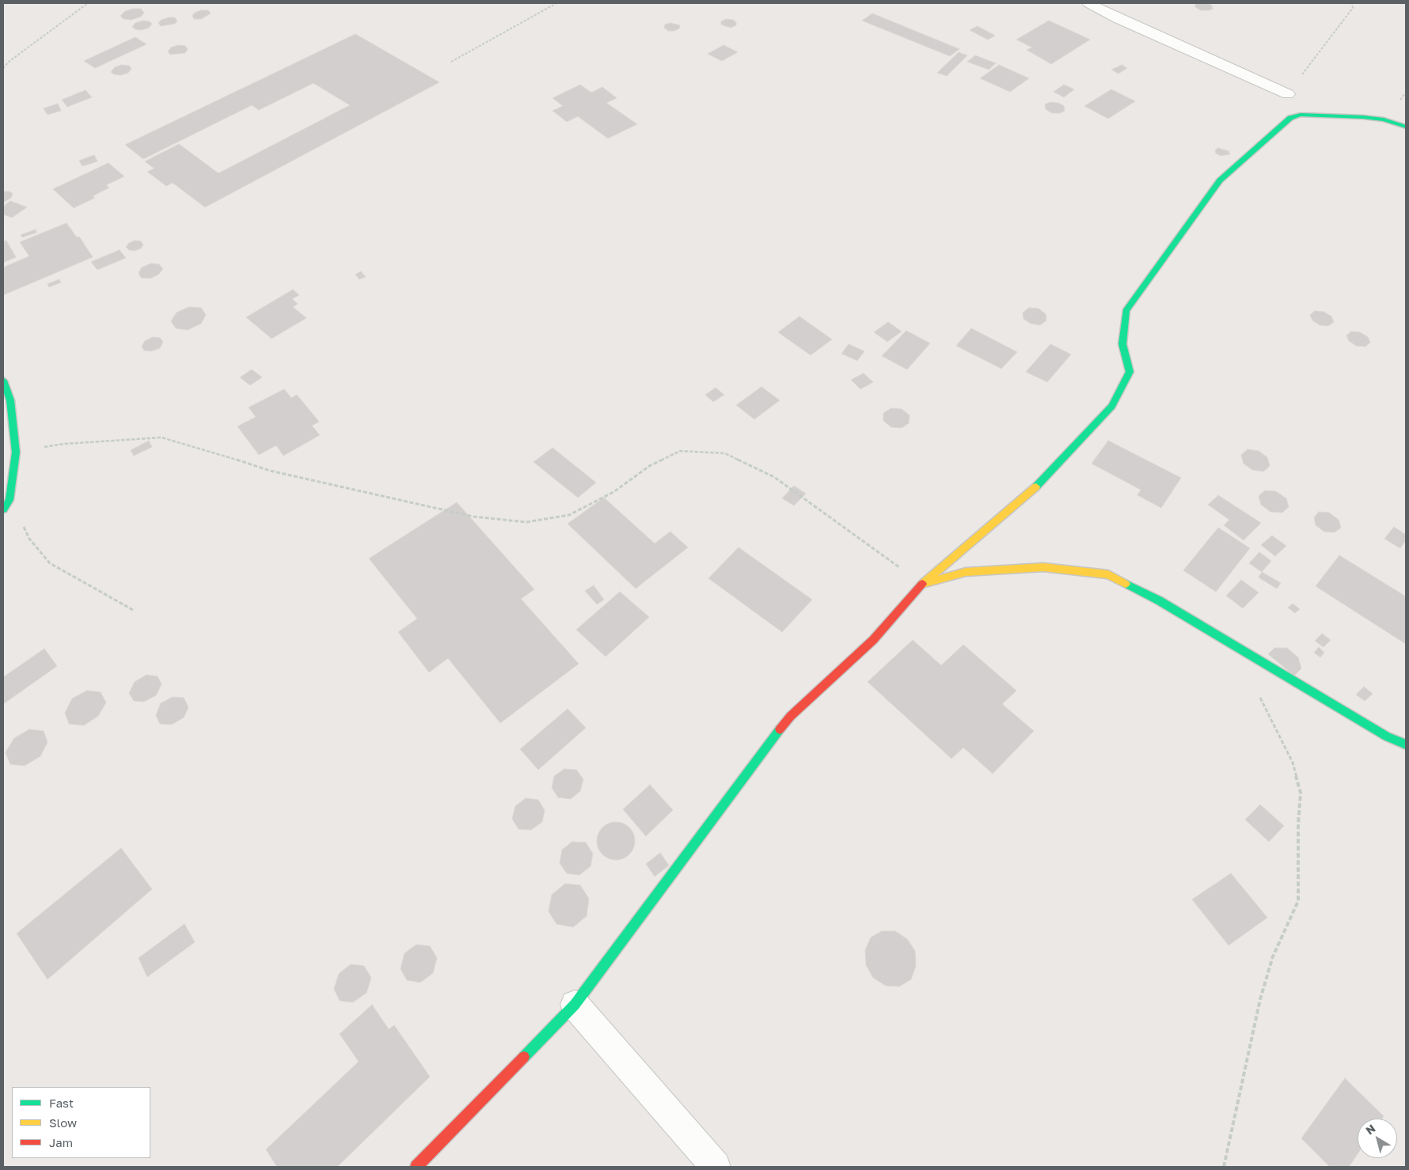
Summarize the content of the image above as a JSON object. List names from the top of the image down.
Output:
{
  "legend": ["Fast", "Slow", "Jam"],
  "north": "top left"
}
